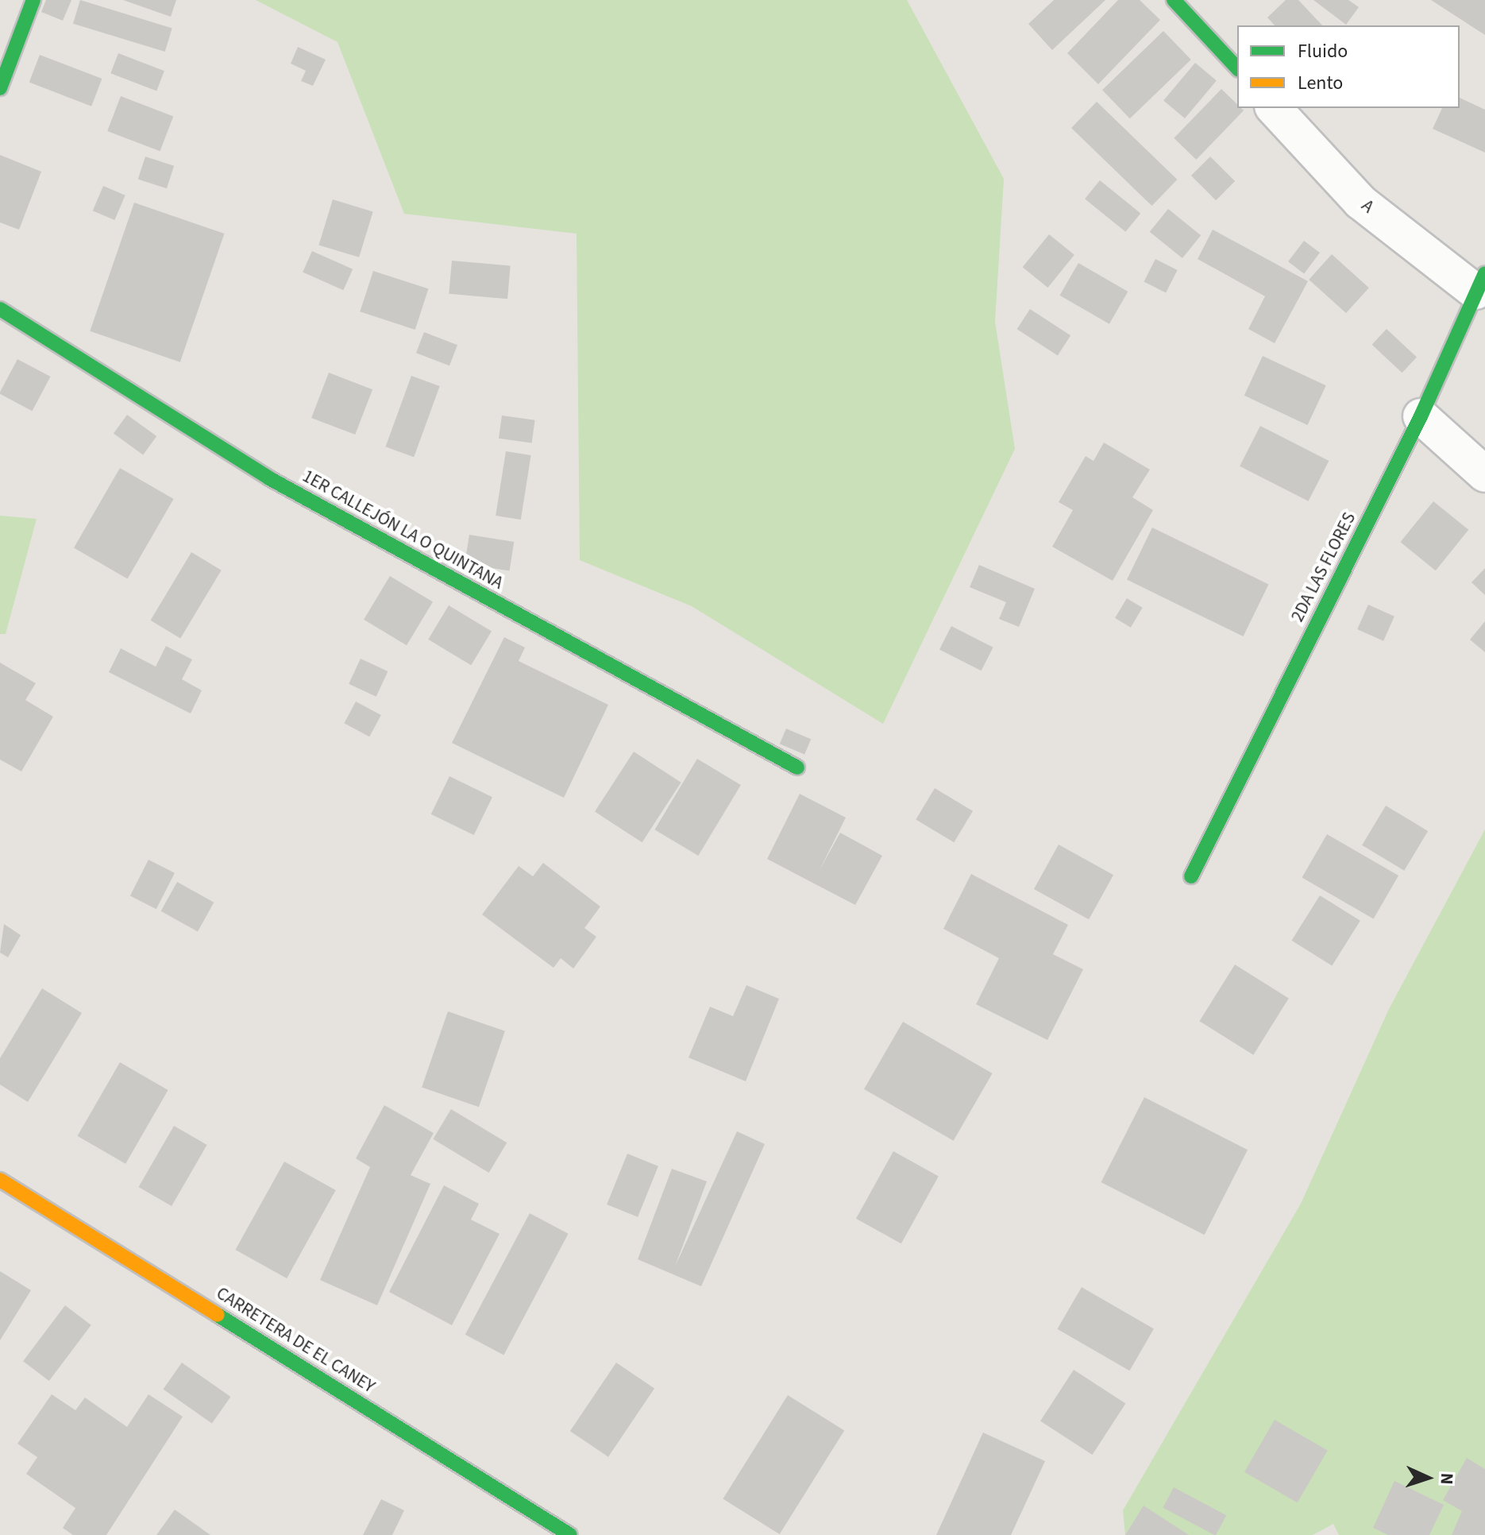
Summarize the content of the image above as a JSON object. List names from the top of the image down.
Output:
{
  "streets": {
    "street": [
      "A",
      "1ER CALLEJÓN LA O QUINTANA",
      "2DA LAS FLORES",
      "CARRETERA DE EL CANEY"
    ]
  },
  "crossings": [
    ["A", "2DA LAS FLORES"]
  ],
  "legend": ["Fluido", "Lento"],
  "north": "right"
}
